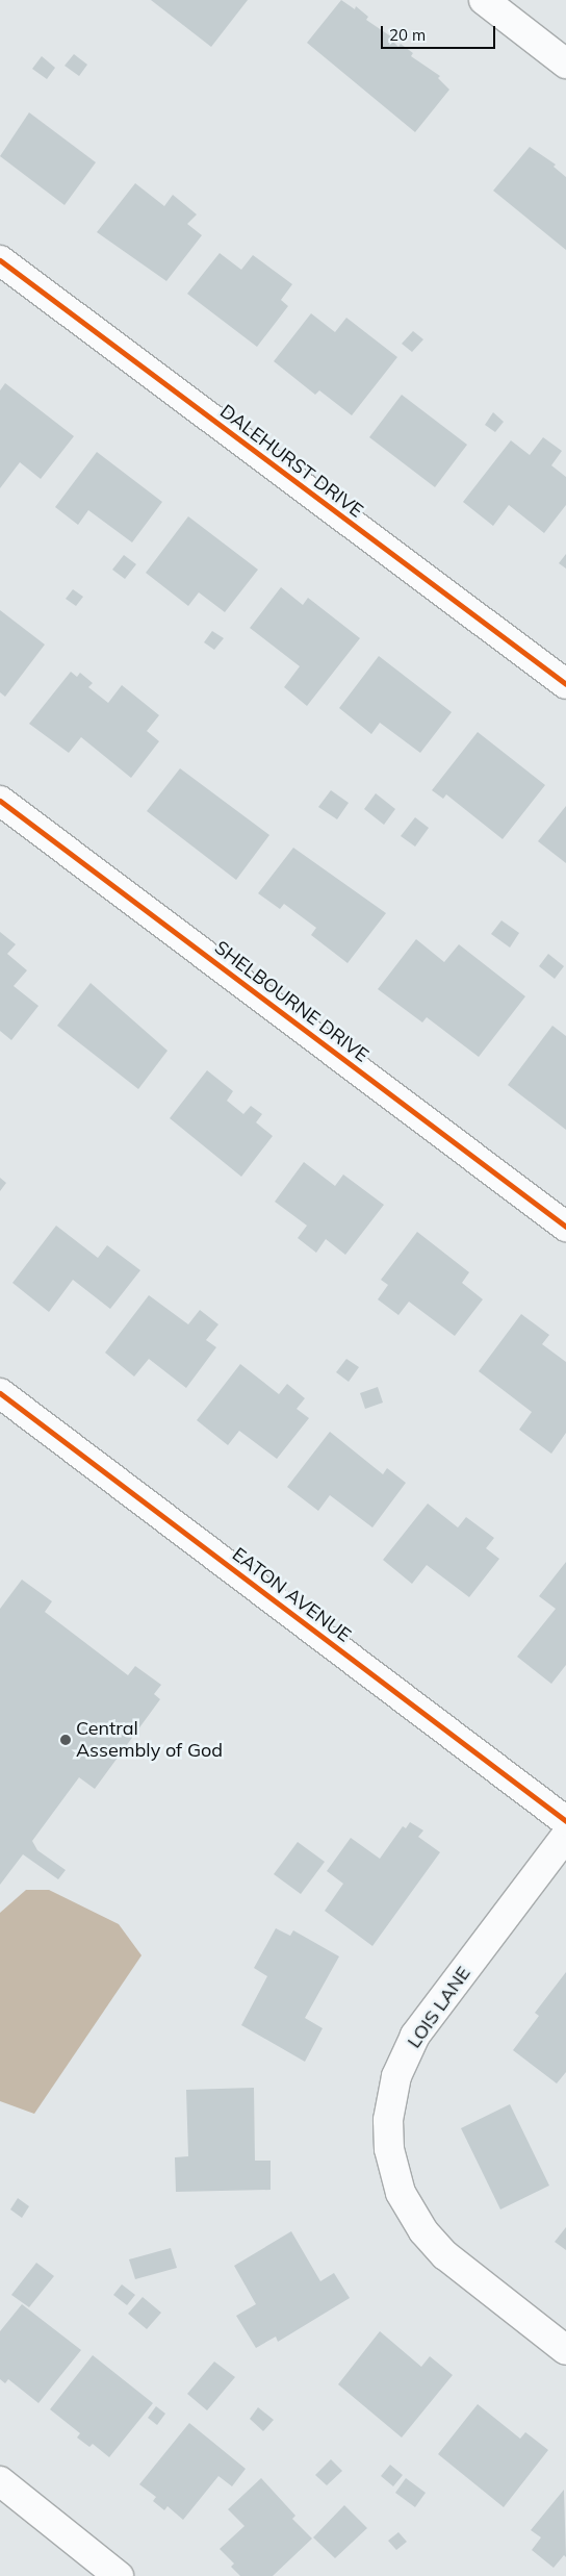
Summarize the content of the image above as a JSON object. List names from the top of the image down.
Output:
{
  "streets": {
    "street": [
      "DALEHURST DRIVE",
      "SHELBOURNE DRIVE",
      "EATON AVENUE",
      "LOIS LANE"
    ]
  },
  "places": ["Central Assembly of God"],
  "scale_bar": "20 m"
}
